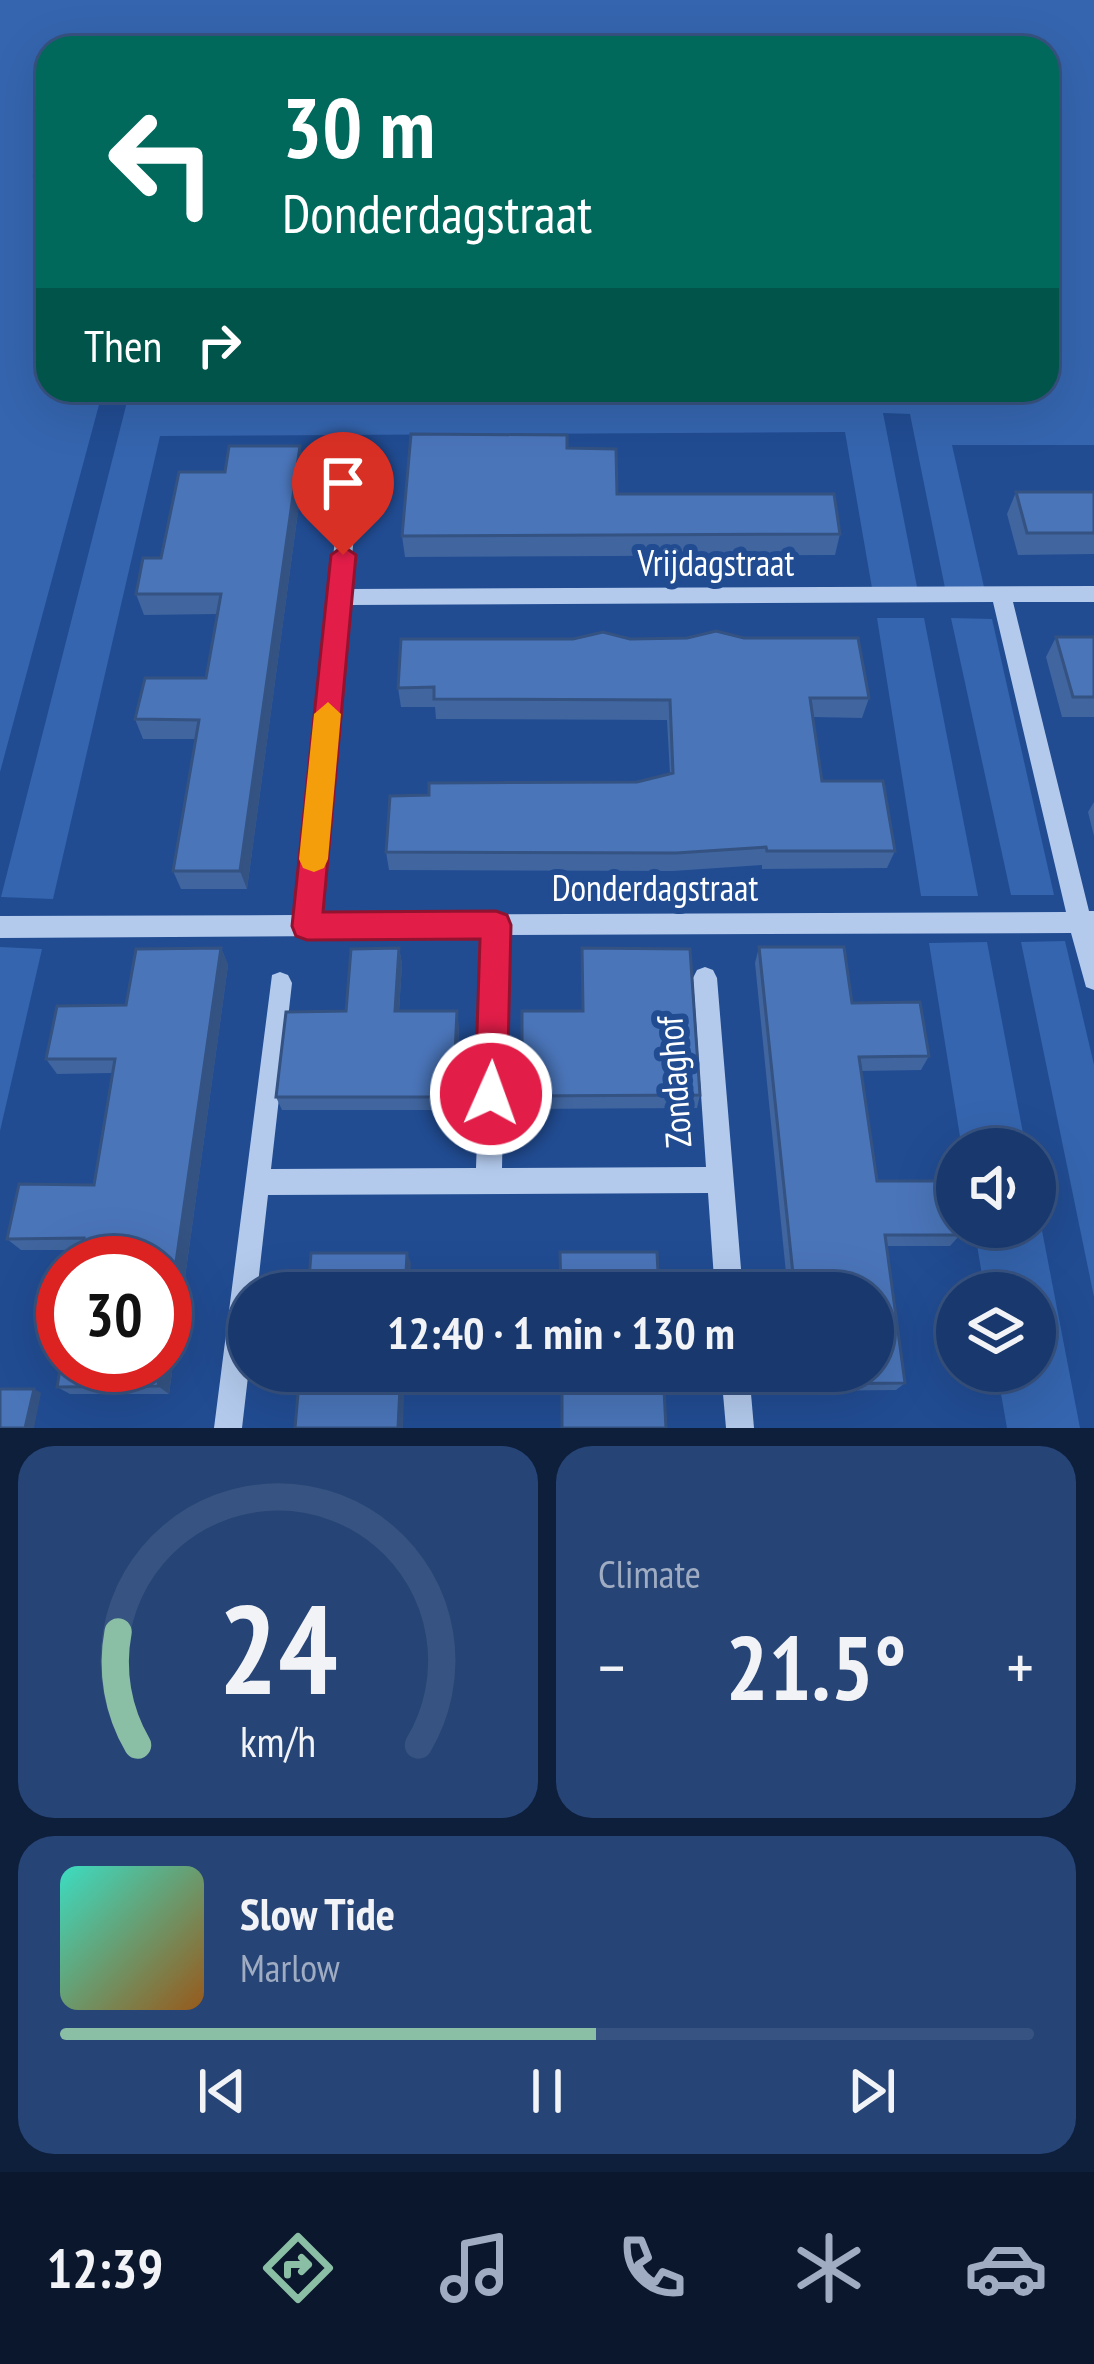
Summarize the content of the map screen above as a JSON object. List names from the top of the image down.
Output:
{
  "streets": {
    "street": ["Vrijdagstraat", "Donderdagstraat", "Zondaghof"]
  },
  "page": {
    "turn": ["30 m", "Donderdagstraat"],
    "then": "Then",
    "limit": "30",
    "trip": "12:40 · 1 min · 130 m",
    "tile": "Climate",
    "heat": ["−", "21.5°", "+"],
    "song": ["Slow Tide", "Marlow"],
    "tabs": "12:39",
    "gauge": ["24", "km/h"]
  }
}
